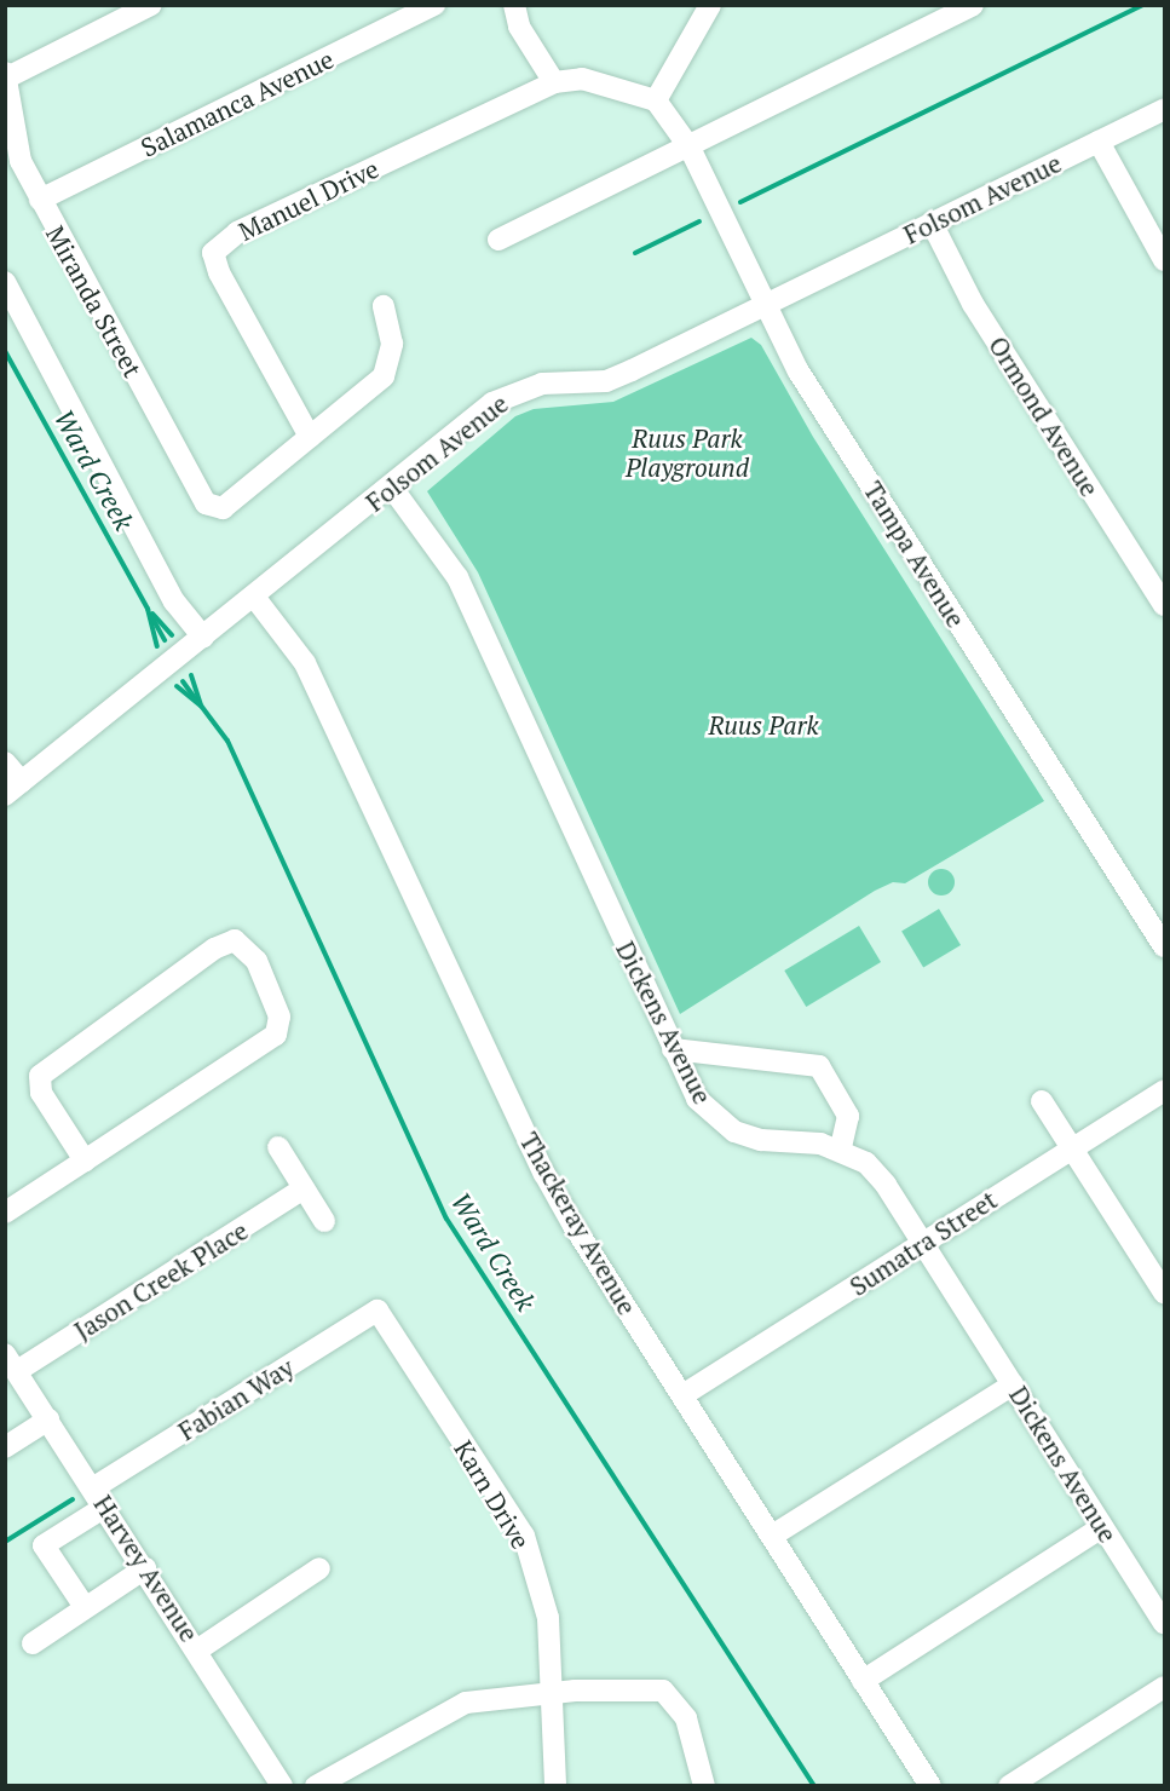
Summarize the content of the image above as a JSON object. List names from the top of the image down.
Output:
{
  "streets": {
    "street": [
      "Salamanca Avenue",
      "Folsom Avenue",
      "Manuel Drive",
      "Miranda Street",
      "Ormond Avenue",
      "Tampa Avenue",
      "Dickens Avenue",
      "Thackeray Avenue",
      "Sumatra Street",
      "Jason Creek Place",
      "Fabian Way",
      "Karn Drive",
      "Harvey Avenue"
    ]
  },
  "crossings": [
    ["Salamanca Avenue", "Miranda Street"],
    ["Folsom Avenue", "Ormond Avenue"],
    ["Folsom Avenue", "Tampa Avenue"],
    ["Folsom Avenue", "Dickens Avenue"],
    ["Folsom Avenue", "Thackeray Avenue"],
    ["Manuel Drive", "Miranda Street"],
    ["Dickens Avenue", "Sumatra Street"],
    ["Thackeray Avenue", "Sumatra Street"],
    ["Jason Creek Place", "Harvey Avenue"],
    ["Fabian Way", "Karn Drive"],
    ["Fabian Way", "Harvey Avenue"]
  ],
  "water": ["Ward Creek"],
  "parks": ["Ruus Park Playground", "Ruus Park"]
}
